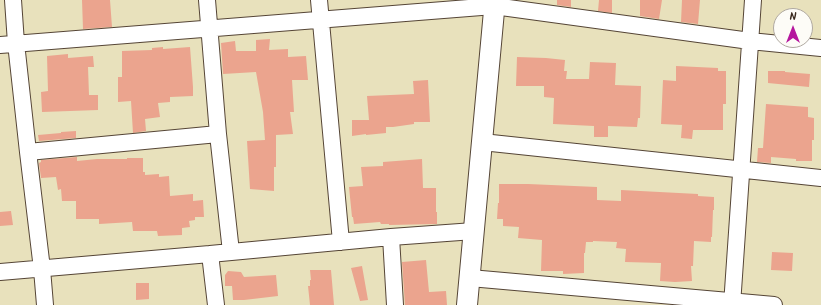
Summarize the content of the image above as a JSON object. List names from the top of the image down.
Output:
{
  "north": "top"
}
